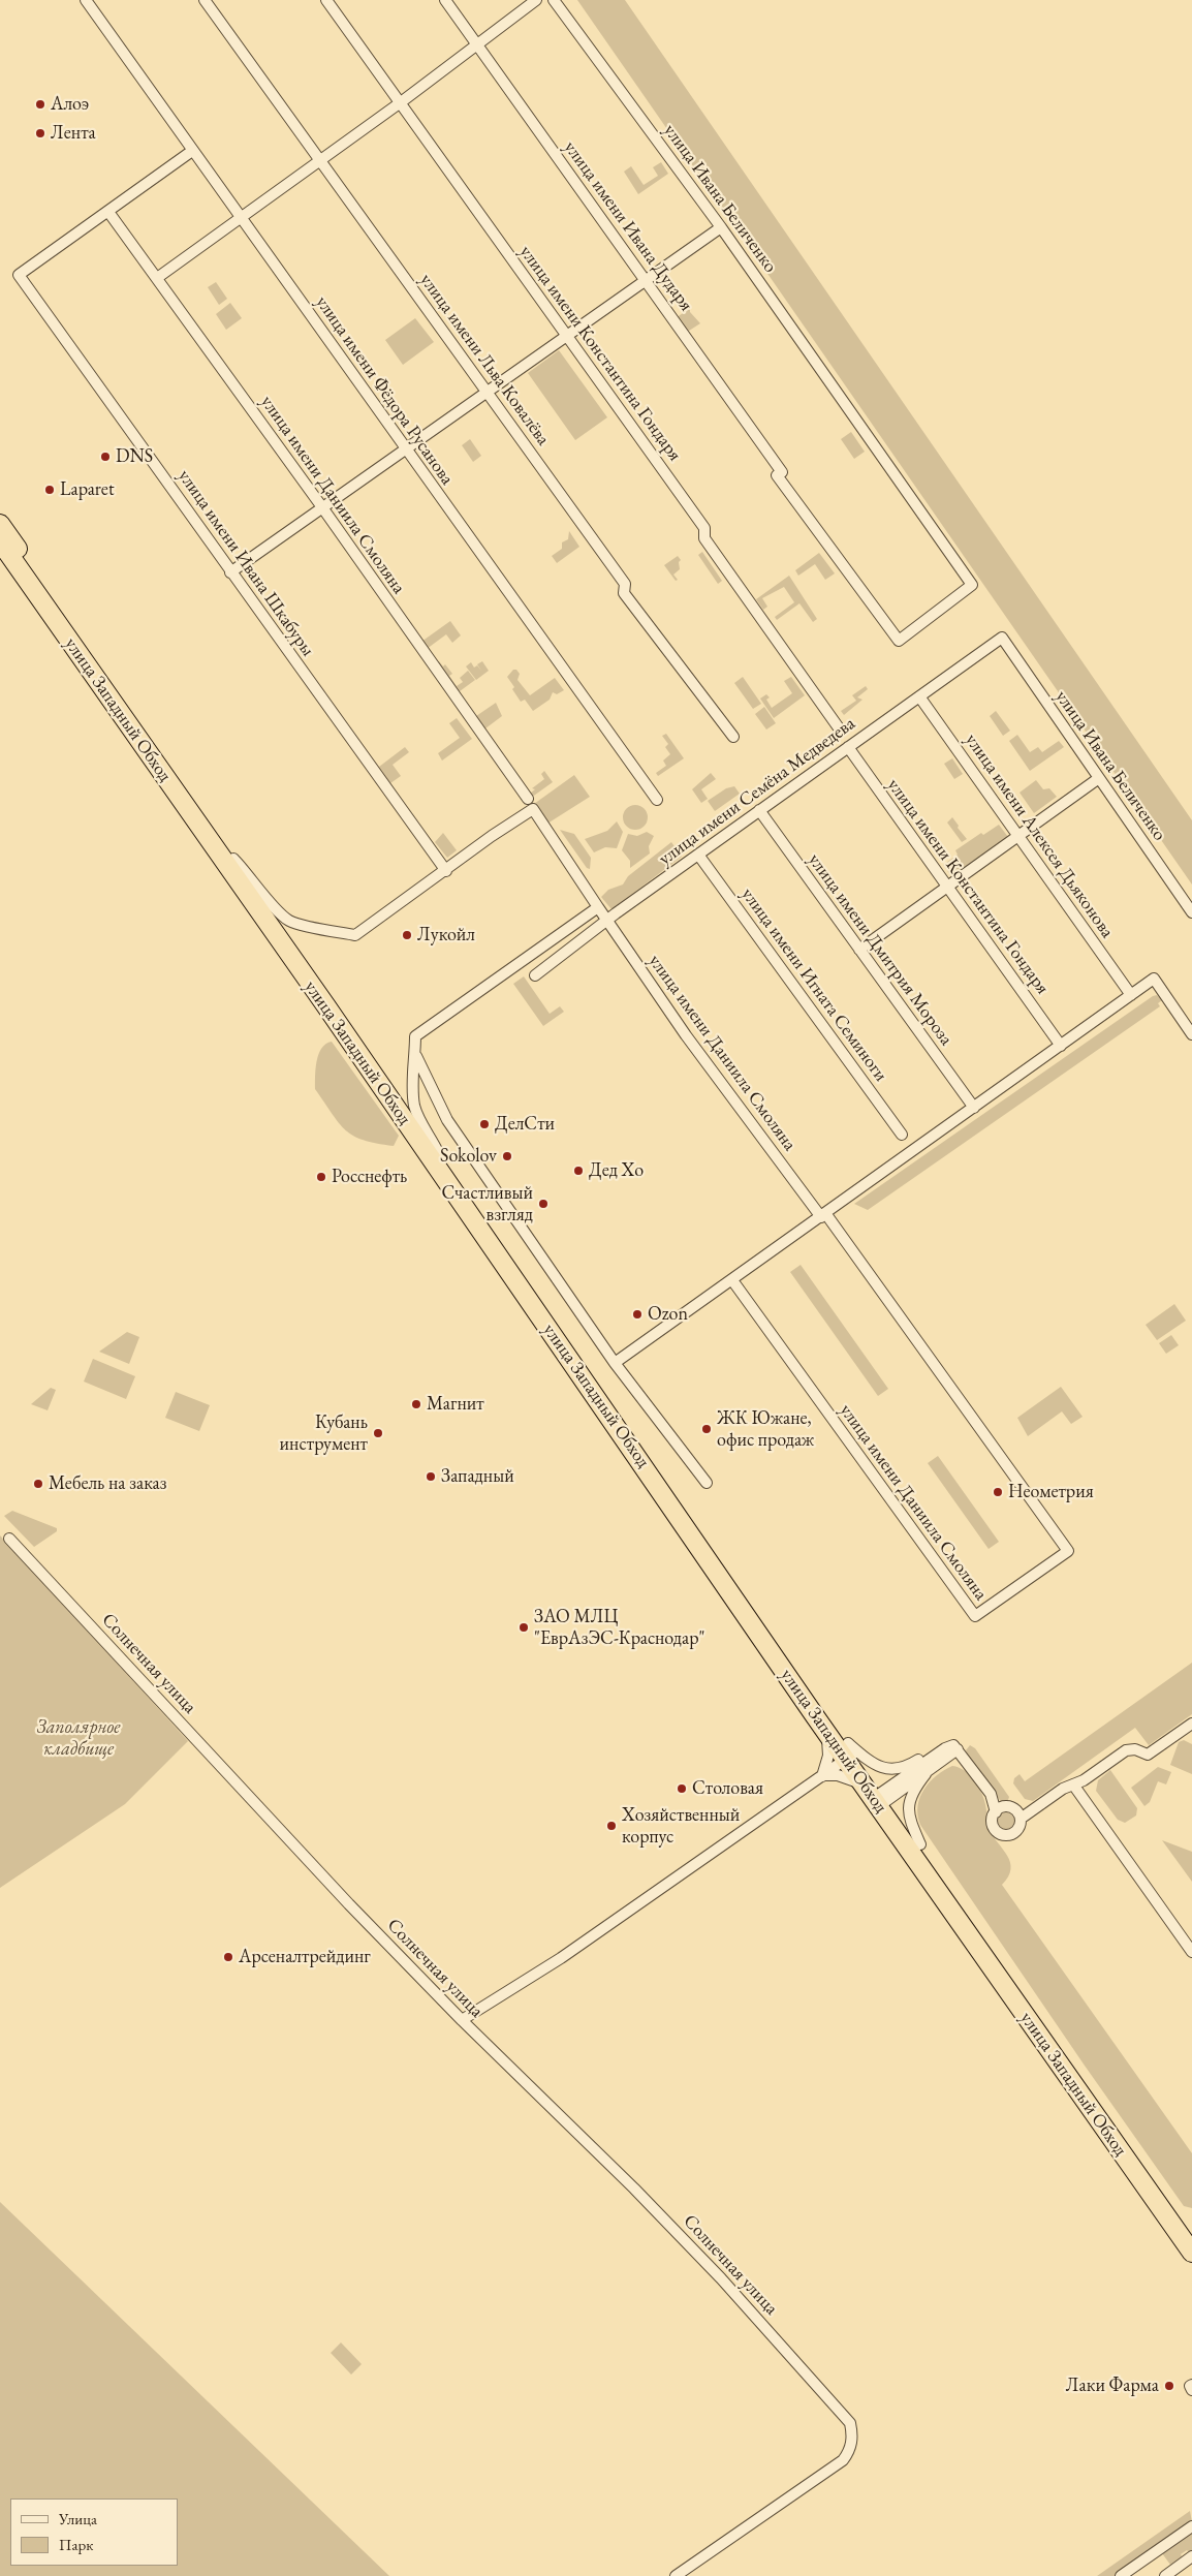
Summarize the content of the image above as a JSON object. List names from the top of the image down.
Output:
{
  "streets": {
    "highway": ["улица Западный Обход"],
    "street": [
      "улица Ивана Беличенко",
      "улица имени Ивана Дударя",
      "улица имени Константина Гондаря",
      "улица имени Льва Ковалёва",
      "улица имени Фёдора Русанова",
      "улица имени Даниила Смоляна",
      "улица имени Ивана Шкабуры",
      "улица имени Семёна Медведева",
      "улица имени Алексея Дьяконова",
      "улица имени Дмитрия Мороза",
      "улица имени Игната Семиноги",
      "Солнечная улица"
    ]
  },
  "crossings": [
    ["улица Ивана Беличенко", "улица имени Ивана Дударя"],
    ["улица Ивана Беличенко", "улица имени Семёна Медведева"],
    ["улица имени Константина Гондаря", "улица имени Семёна Медведева"],
    ["улица имени Даниила Смоляна", "улица имени Ивана Шкабуры"],
    ["улица имени Даниила Смоляна", "улица имени Семёна Медведева"],
    ["улица имени Семёна Медведева", "улица имени Алексея Дьяконова"],
    ["улица имени Семёна Медведева", "улица имени Дмитрия Мороза"],
    ["улица имени Семёна Медведева", "улица имени Игната Семиноги"]
  ],
  "parks": ["Заполярное кладбище"],
  "places": [
    "Алоэ",
    "Лента",
    "DNS",
    "Laparet",
    "Лукойл",
    "ДелСти",
    "Sokolov",
    "Дед Хо",
    "Росснефть",
    "Счастливый взгляд",
    "Ozon",
    "Магнит",
    "ЖК Южане, офис продаж",
    "Кубань инструмент",
    "Западный",
    "Мебель на заказ",
    "Неометрия",
    "ЗАО МЛЦ \"ЕврАзЭС-Краснодар\"",
    "Столовая",
    "Хозяйственный корпус",
    "Арсеналтрейдинг",
    "Лаки Фарма"
  ],
  "legend": ["Улица", "Парк"]
}
